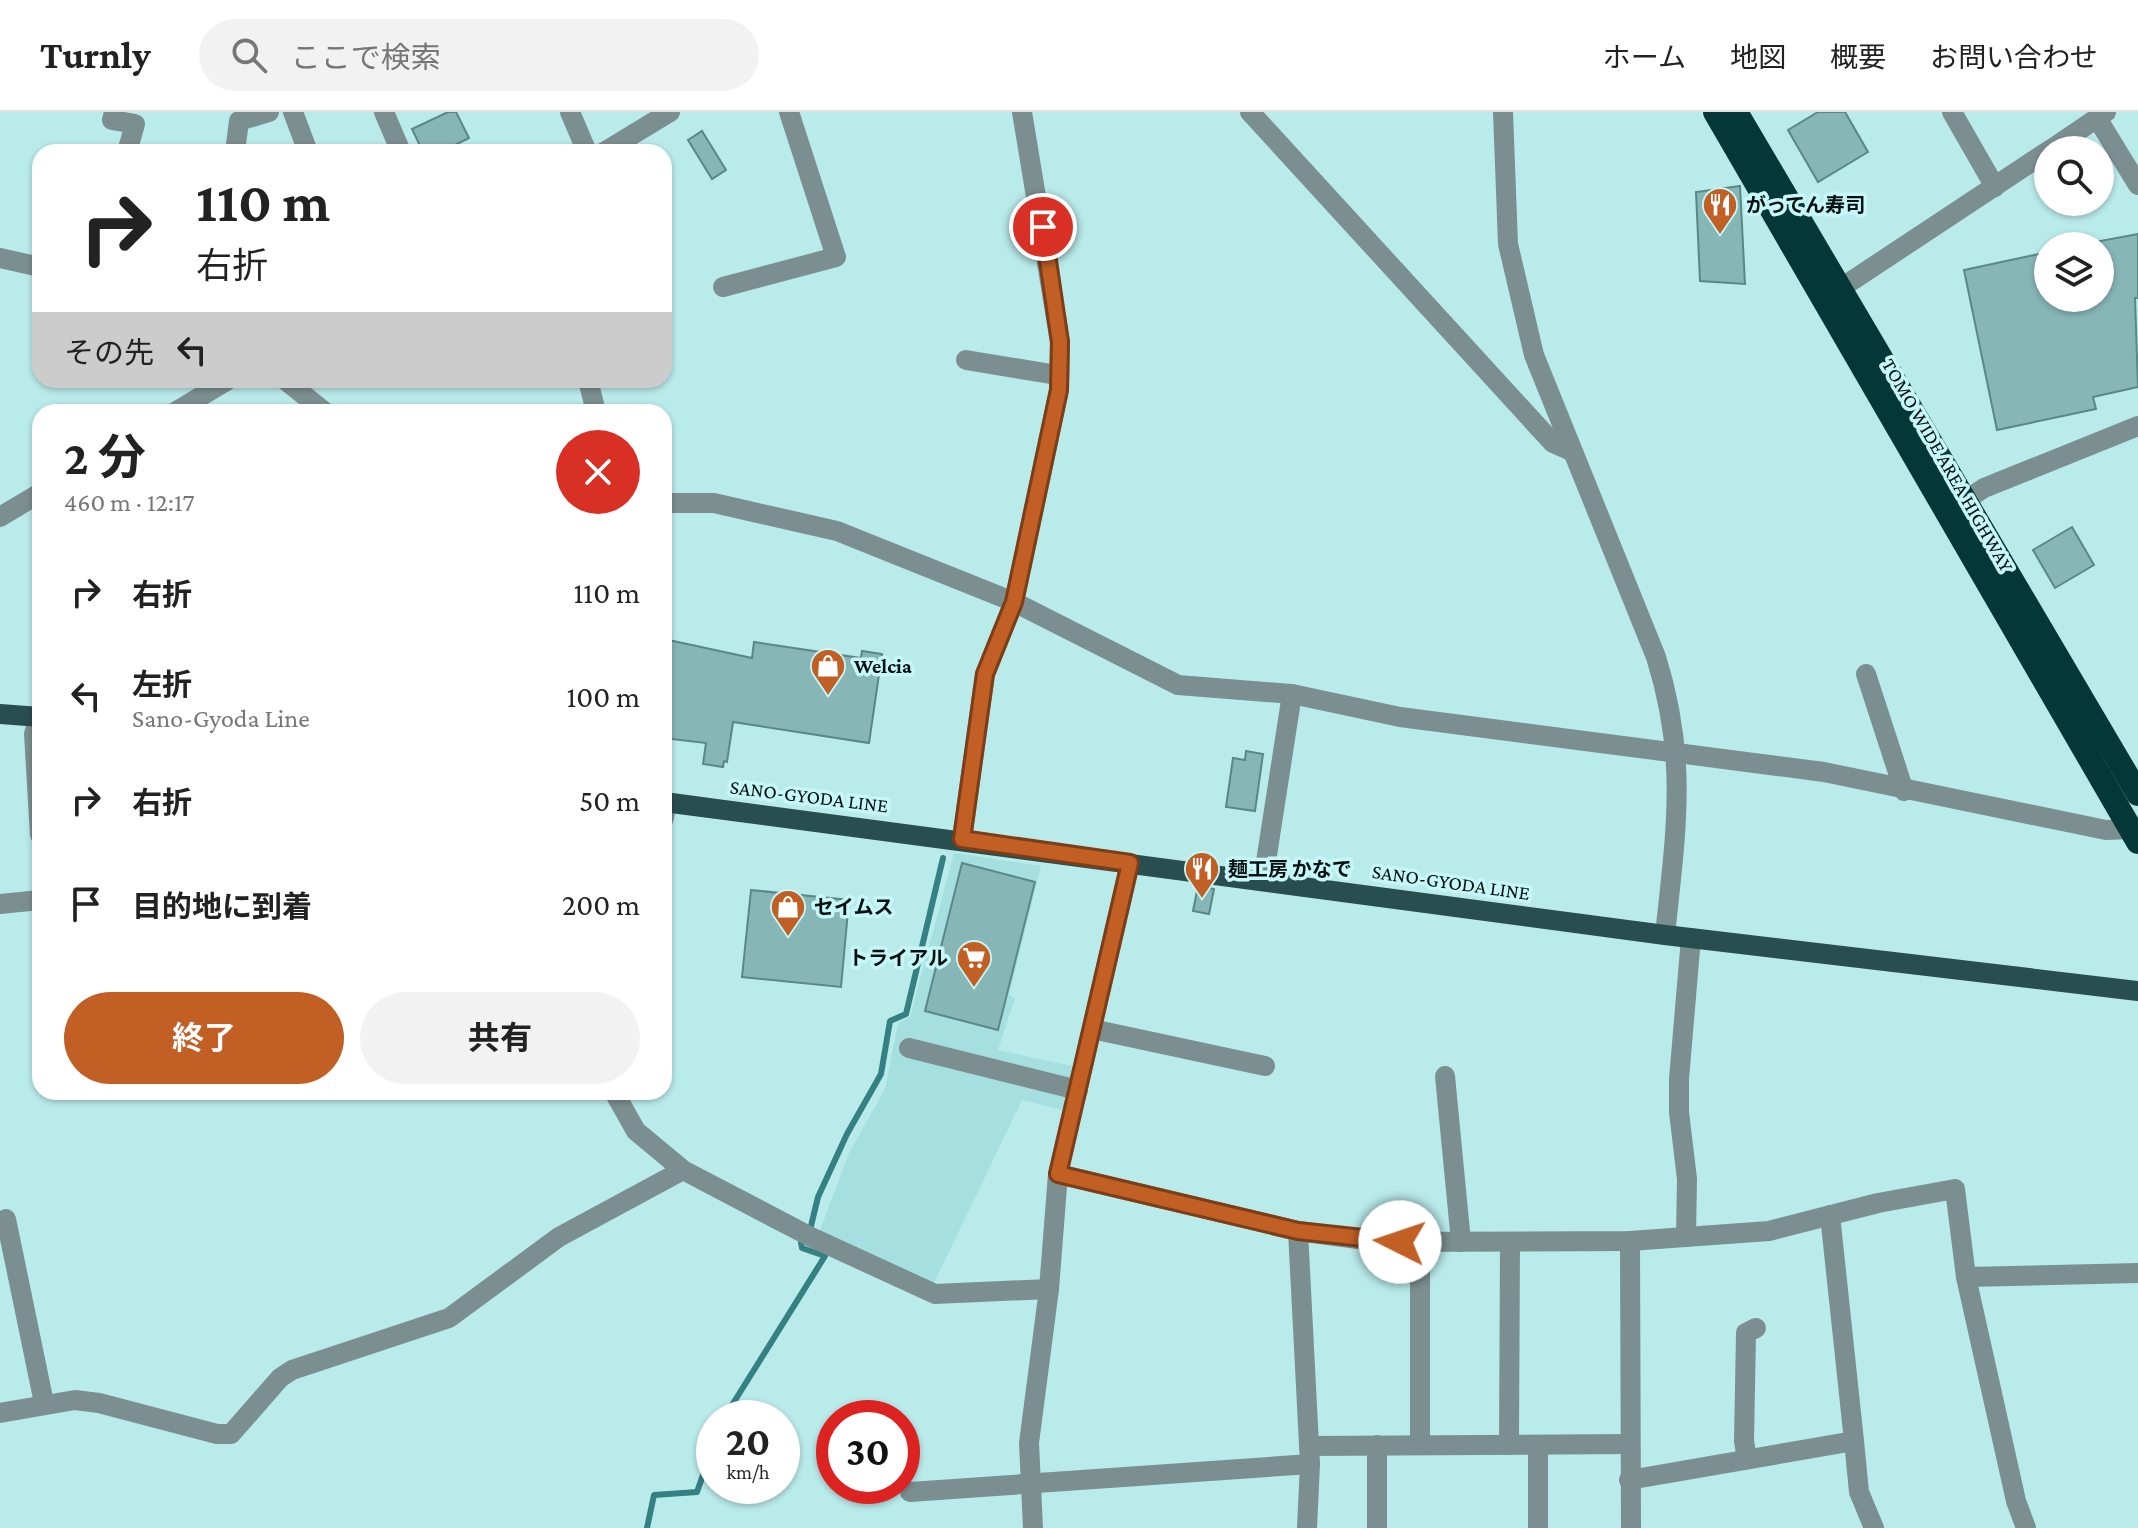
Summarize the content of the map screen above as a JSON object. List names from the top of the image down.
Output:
{
  "streets": {
    "highway": ["TOMO WIDE AREA HIGHWAY"],
    "main road": ["SANO-GYODA LINE"]
  },
  "places": {
    "restaurant": ["がってん寿司", "麺工房 かなで"],
    "shop": ["Welcia", "セイムス"],
    "supermarket": ["トライアル"]
  },
  "page": {
    "header": "Turnly",
    "search": "ここで検索",
    "nav": [
      "ホーム",
      "地図",
      "概要",
      "お問い合わせ"
    ],
    "turn": ["110 m", "右折"],
    "then": "その先",
    "heading": ["2 分", "460 m · 12:17"],
    "list": [
      {
        "name": "右折",
        "value": "110 m"
      },
      {
        "name": "左折",
        "note": "Sano-Gyoda Line",
        "value": "100 m"
      },
      {
        "name": "右折",
        "value": "50 m"
      },
      {
        "name": "目的地に到着",
        "value": "200 m"
      }
    ],
    "buttons": ["終了", "共有"],
    "speed": "20 km/h",
    "limit": "30"
  }
}
